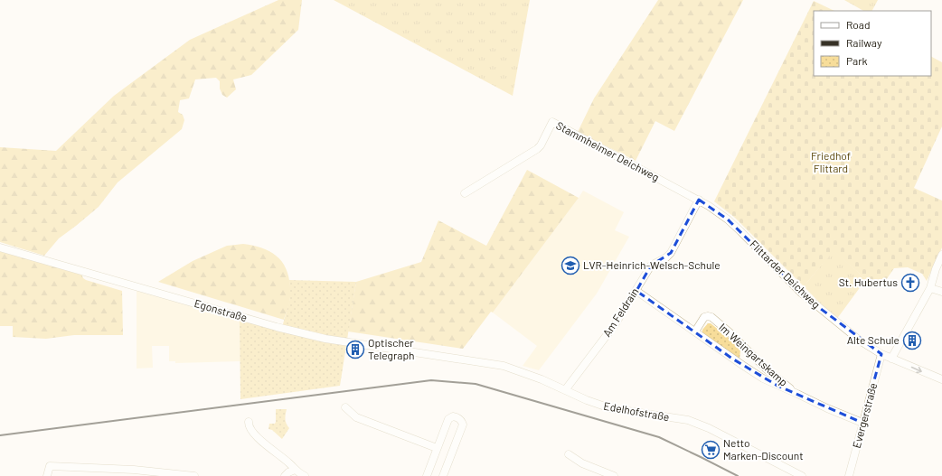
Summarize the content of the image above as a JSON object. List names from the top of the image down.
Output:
{
  "streets": {
    "street": [
      "Stammheimer Deichweg",
      "Flittarder Deichweg",
      "Egonstraße",
      "Am Feldrain",
      "Im Weingartskamp",
      "Edelhofstraße",
      "Evergerstraße"
    ]
  },
  "crossings": [
    ["Stammheimer Deichweg", "Flittarder Deichweg"],
    ["Stammheimer Deichweg", "Am Feldrain"],
    ["Flittarder Deichweg", "Evergerstraße"],
    ["Egonstraße", "Edelhofstraße"],
    ["Am Feldrain", "Im Weingartskamp"],
    ["Am Feldrain", "Edelhofstraße"],
    ["Im Weingartskamp", "Evergerstraße"]
  ],
  "parks": ["Friedhof Flittard"],
  "places": {
    "school or university": ["LVR-Heinrich-Welsch-Schule"],
    "church": ["St. Hubertus"],
    "building": ["Alte Schule", "Optischer Telegraph"],
    "supermarket": ["Netto Marken-Discount"]
  },
  "legend": ["Road", "Railway", "Park"]
}
